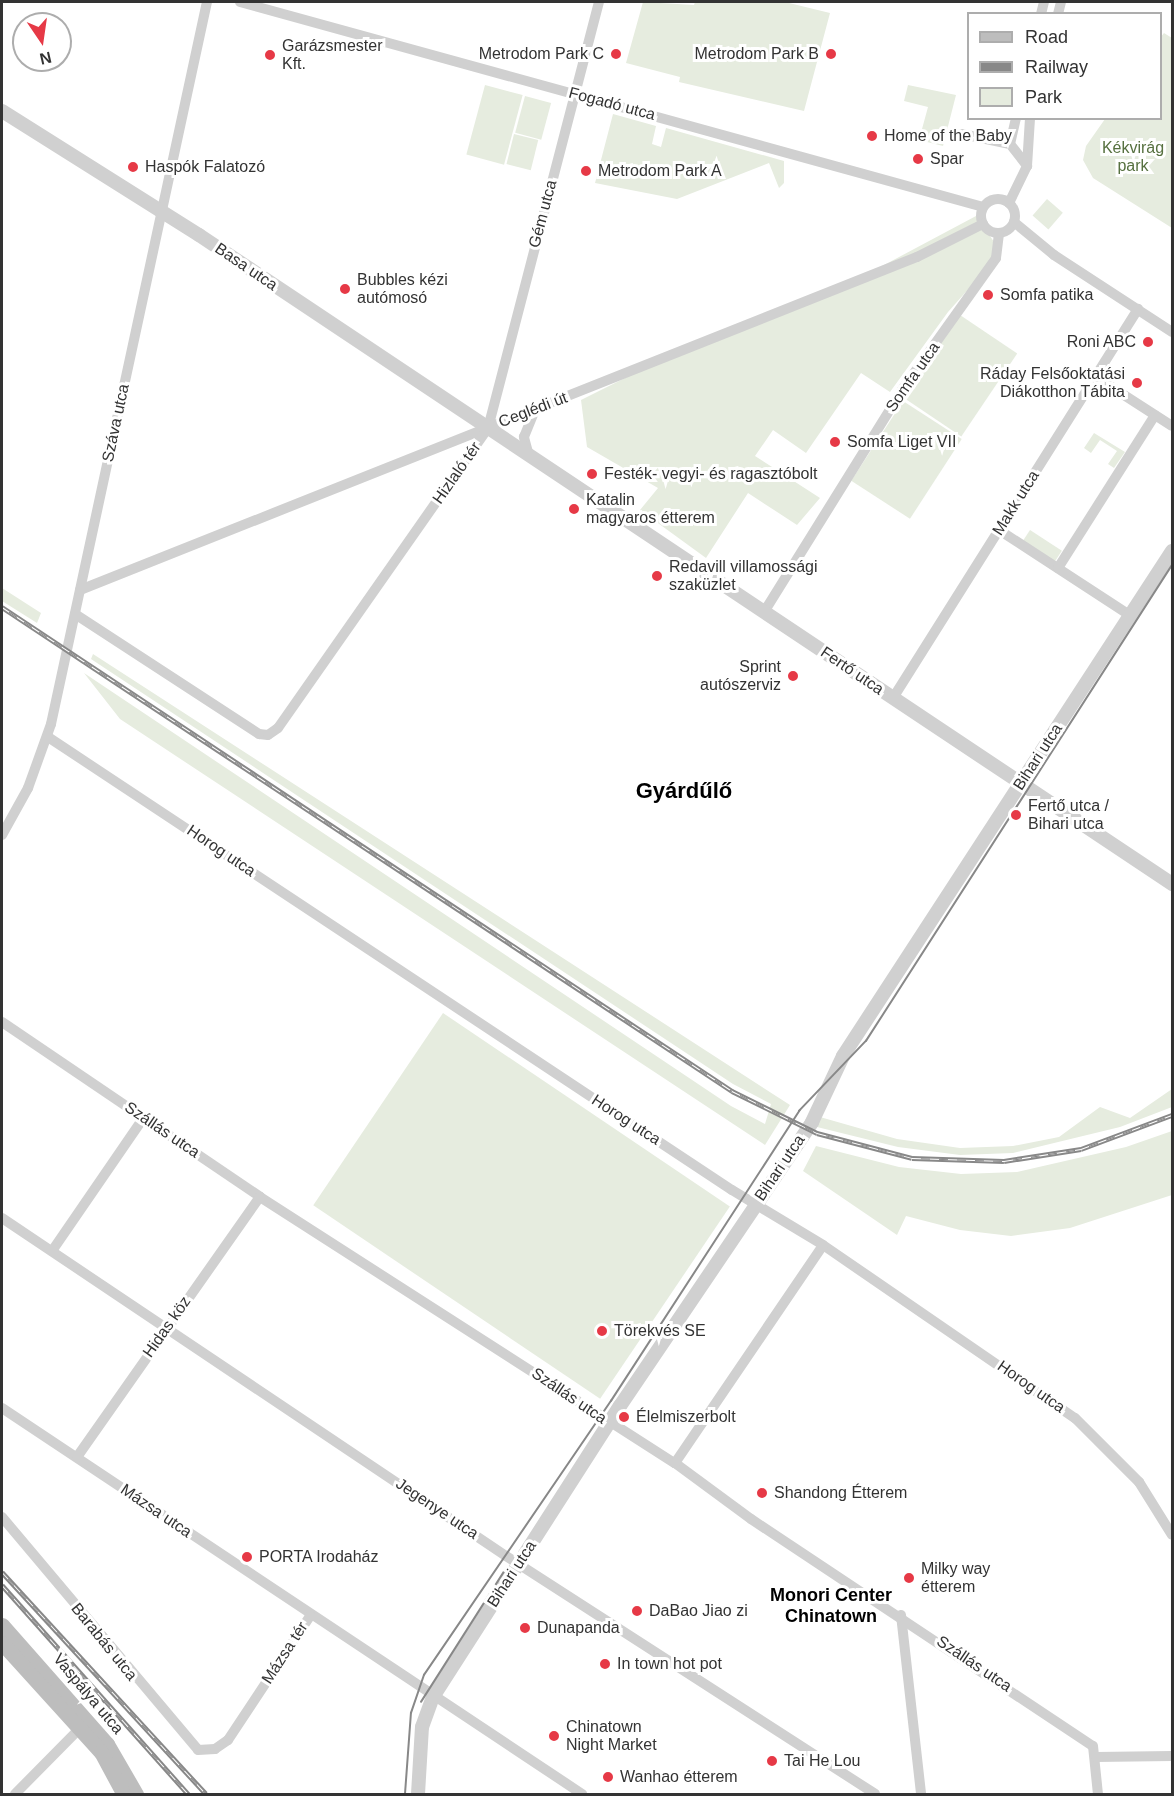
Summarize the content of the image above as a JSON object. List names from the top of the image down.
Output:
{
  "streets": {
    "main road": ["Vaspálya utca"],
    "street": [
      "Fogadó utca",
      "Gém utca",
      "Basa utca",
      "Somfa utca",
      "Ceglédi út",
      "Száva utca",
      "Hizlaló tér",
      "Makk utca",
      "Fertő utca",
      "Bihari utca",
      "Horog utca",
      "Szállás utca",
      "Hidas köz",
      "Jegenye utca",
      "Mázsa utca",
      "Barabás utca",
      "Mázsa tér"
    ]
  },
  "crossings": [
    ["Fogadó utca", "Gém utca"],
    ["Fogadó utca", "Somfa utca"],
    ["Fogadó utca", "Ceglédi út"],
    ["Gém utca", "Basa utca"],
    ["Gém utca", "Ceglédi út"],
    ["Gém utca", "Hizlaló tér"],
    ["Basa utca", "Ceglédi út"],
    ["Basa utca", "Száva utca"],
    ["Basa utca", "Hizlaló tér"],
    ["Somfa utca", "Ceglédi út"],
    ["Somfa utca", "Fertő utca"],
    ["Ceglédi út", "Száva utca"],
    ["Ceglédi út", "Hizlaló tér"],
    ["Száva utca", "Hizlaló tér"],
    ["Száva utca", "Horog utca"],
    ["Hizlaló tér", "Fertő utca"],
    ["Makk utca", "Fertő utca"],
    ["Fertő utca", "Bihari utca"],
    ["Bihari utca", "Horog utca"],
    ["Bihari utca", "Szállás utca"],
    ["Bihari utca", "Jegenye utca"],
    ["Bihari utca", "Mázsa tér"],
    ["Szállás utca", "Hidas köz"],
    ["Hidas köz", "Jegenye utca"],
    ["Hidas köz", "Mázsa utca"],
    ["Mázsa utca", "Mázsa tér"],
    ["Barabás utca", "Mázsa tér"]
  ],
  "districts": ["Gyárdűlő", "Monori Center Chinatown"],
  "parks": ["Kékvirág park"],
  "places": [
    "Metrodom Park C",
    "Metrodom Park B",
    "Garázsmester Kft.",
    "Home of the Baby",
    "Spar",
    "Haspók Falatozó",
    "Metrodom Park A",
    "Bubbles kézi autómosó",
    "Somfa patika",
    "Roni ABC",
    "Ráday Felsőoktatási Diákotthon Tábita",
    "Somfa Liget VII",
    "Festék- vegyi- és ragasztóbolt",
    "Katalin magyaros étterem",
    "Redavill villamossági szaküzlet",
    "Sprint autószerviz",
    "Fertő utca / Bihari utca",
    "Törekvés SE",
    "Élelmiszerbolt",
    "Shandong Étterem",
    "PORTA Irodaház",
    "Milky way étterem",
    "DaBao Jiao zi",
    "Dunapanda",
    "In town hot pot",
    "Chinatown Night Market",
    "Tai He Lou",
    "Wanhao étterem"
  ],
  "legend": ["Road", "Railway", "Park"],
  "north": "bottom"
}
